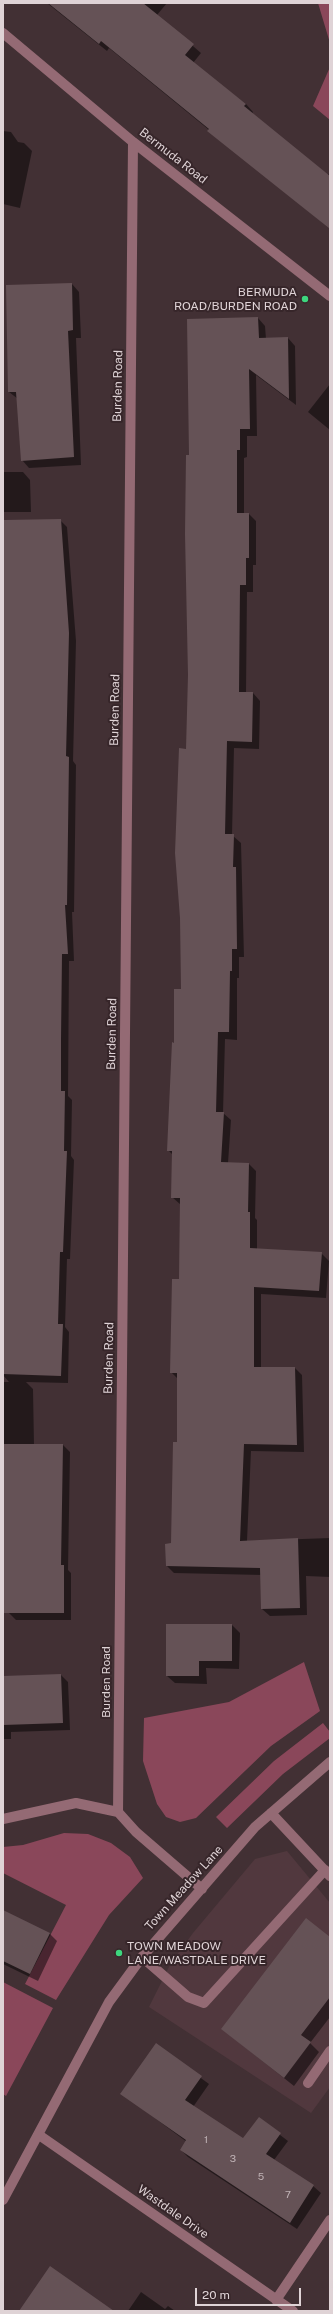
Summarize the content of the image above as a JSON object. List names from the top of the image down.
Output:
{
  "streets": {
    "street": [
      "Bermuda Road",
      "Burden Road",
      "Town Meadow Lane",
      "Wastdale Drive"
    ]
  },
  "crossings": [
    ["Bermuda Road", "Burden Road"],
    ["Town Meadow Lane", "Wastdale Drive"]
  ],
  "places": ["BERMUDA ROAD/BURDEN ROAD", "TOWN MEADOW LANE/WASTDALE DRIVE"],
  "house_numbers": [
    "1",
    "3",
    "5",
    "7"
  ],
  "scale_bar": "20 m"
}
